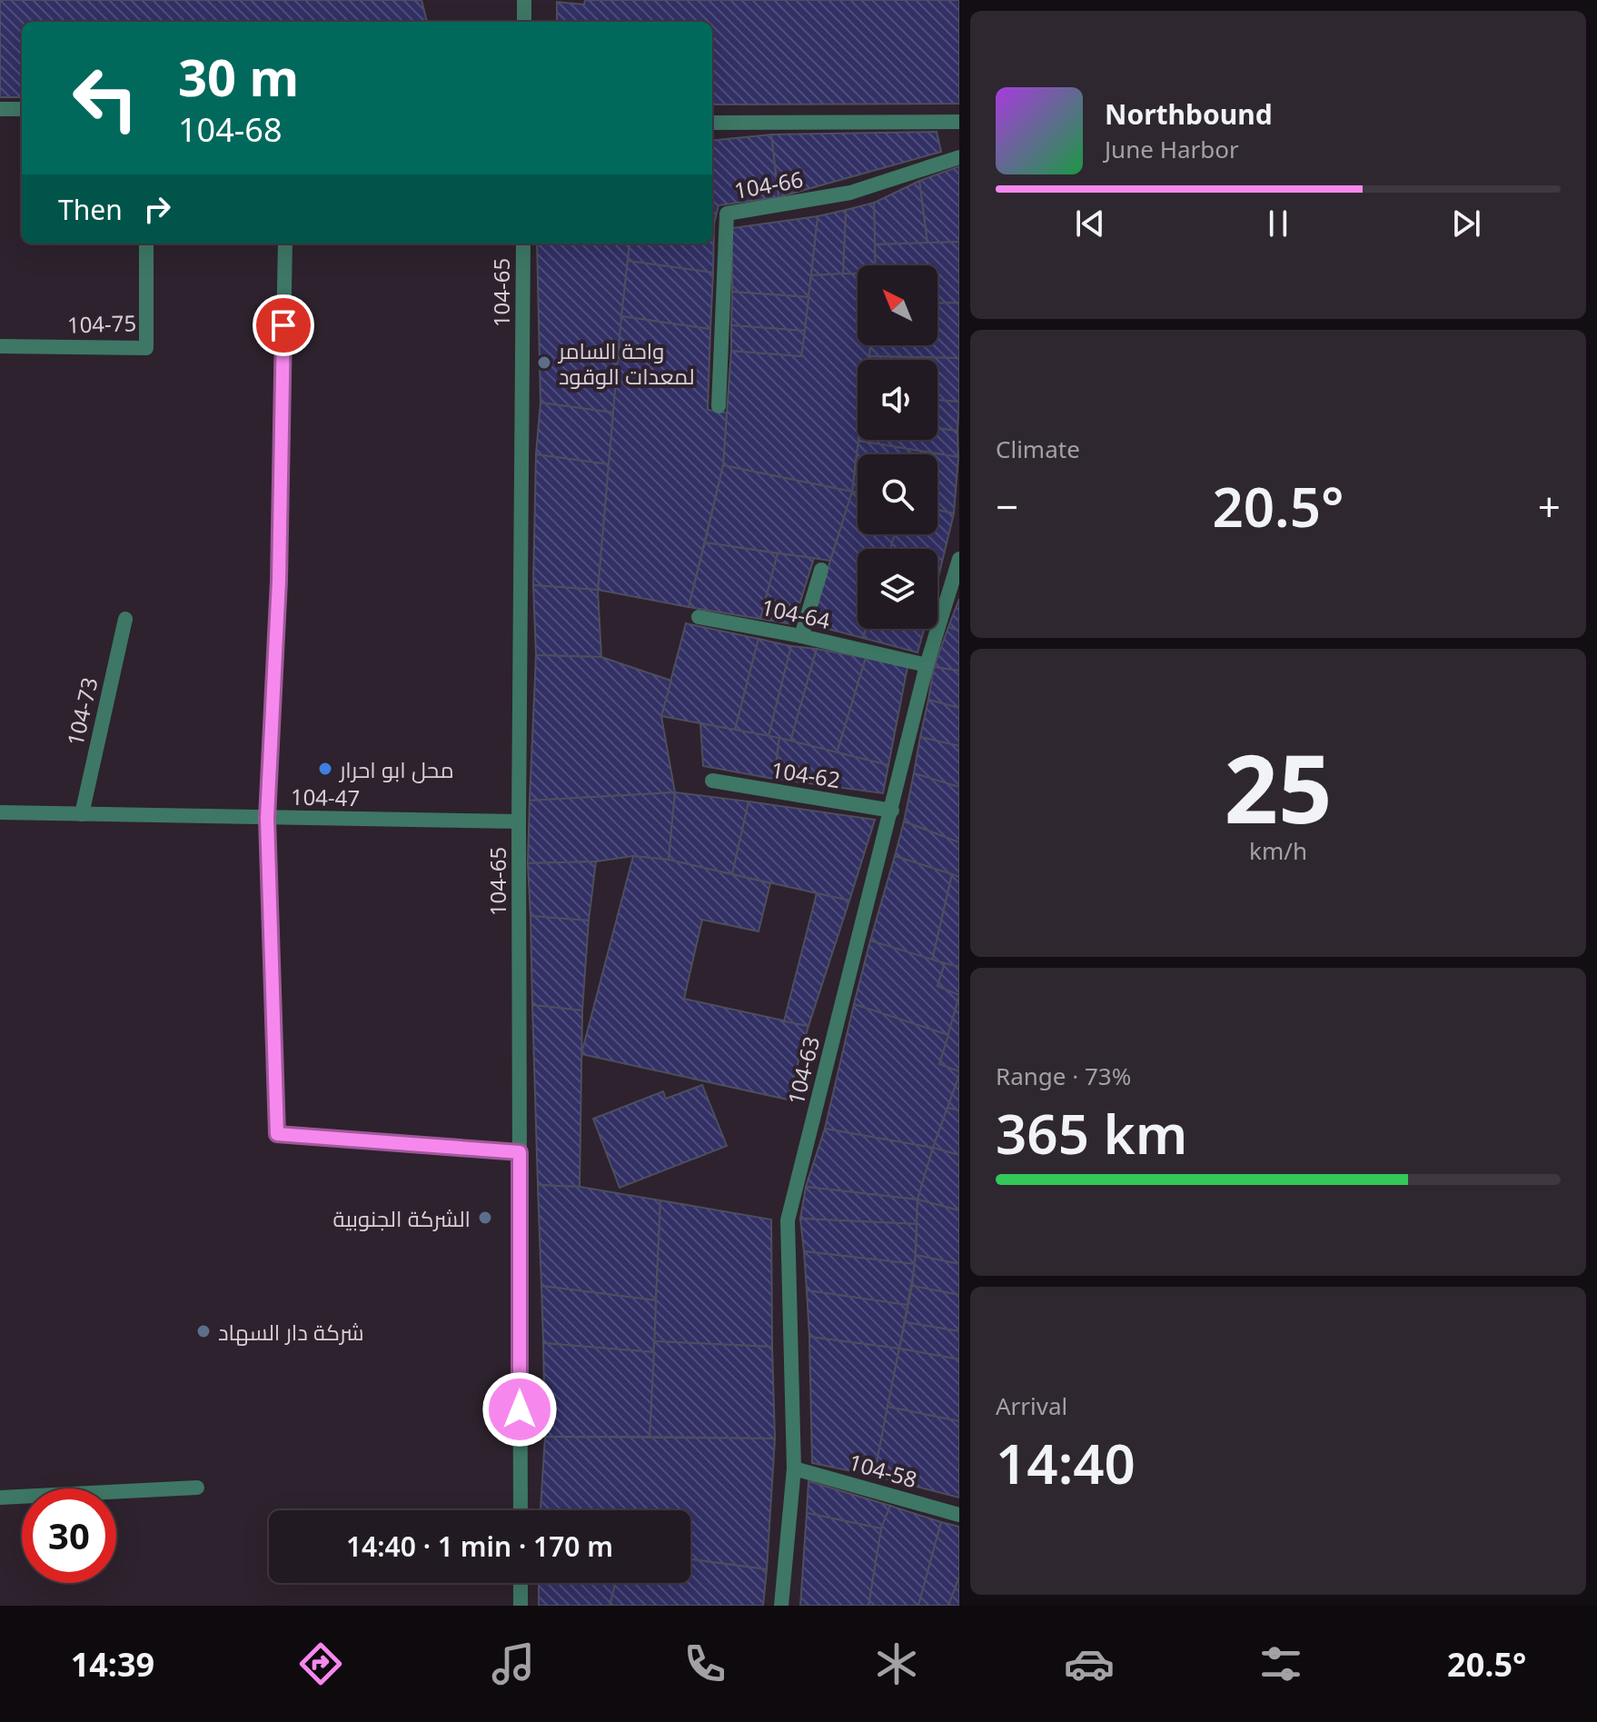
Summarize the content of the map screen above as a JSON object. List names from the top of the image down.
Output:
{
  "streets": {
    "street": [
      "104-66",
      "104-65",
      "104-75",
      "104-64",
      "104-73",
      "104-62",
      "104-47",
      "104-63",
      "104-58"
    ]
  },
  "crossings": [
    ["104-65", "104-47"],
    ["104-64", "104-63"],
    ["104-73", "104-47"],
    ["104-62", "104-63"],
    ["104-63", "104-58"]
  ],
  "places": [
    "واحة السامر لمعدات الوقود",
    "محل ابو احرار",
    "الشركة الجنوبية",
    "شركة دار السهاد"
  ],
  "north": "top left",
  "page": {
    "turn": ["30 m", "104-68"],
    "song": ["Northbound", "June Harbor"],
    "then": "Then",
    "tile": [
      "Climate",
      ["25", "km/h"],
      ["Range · 73%", "365 km"],
      ["Arrival", "14:40"]
    ],
    "heat": ["−", "20.5°", "+"],
    "limit": "30",
    "trip": "14:40 · 1 min · 170 m",
    "tabs": ["14:39", "20.5°"]
  }
}
